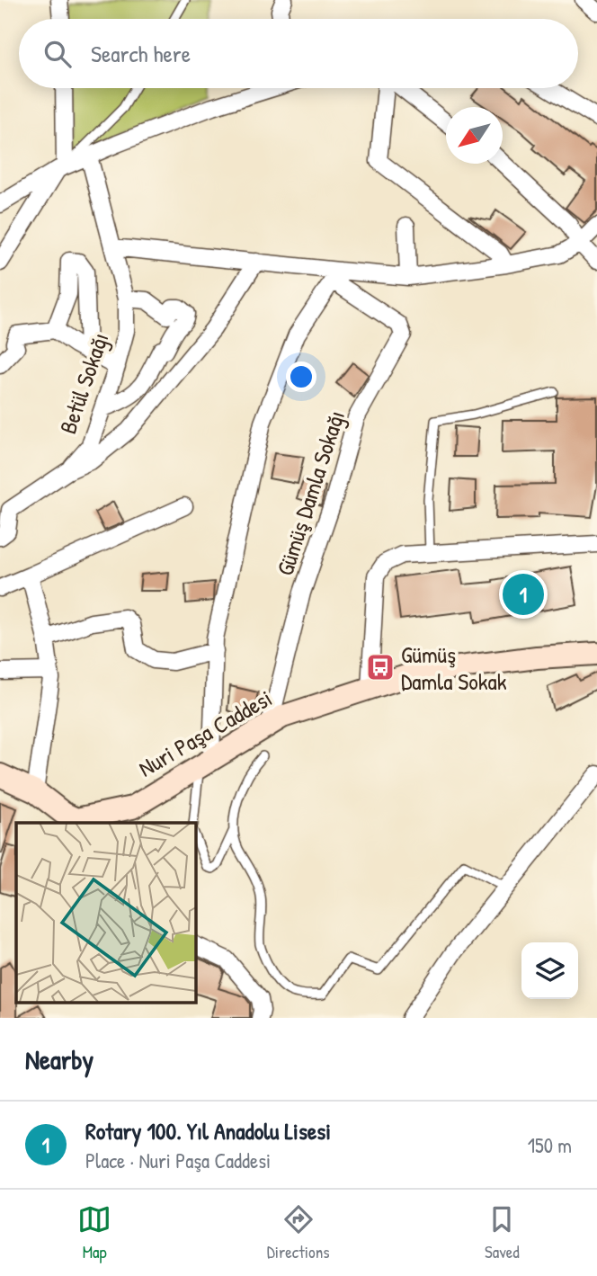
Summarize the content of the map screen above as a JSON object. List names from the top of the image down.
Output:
{
  "streets": {
    "street": ["Betül Sokağı", "Gümüş Damla Sokağı", "Nuri Paşa Caddesi"]
  },
  "crossings": [
    ["Betül Sokağı", "Gümüş Damla Sokağı"],
    ["Gümüş Damla Sokağı", "Nuri Paşa Caddesi"]
  ],
  "places": {
    "bus stop": ["Gümüş Damla Sokak"]
  },
  "north": "bottom left",
  "page": {
    "search": "Search here",
    "pins": "1",
    "heading": "Nearby",
    "list": [
      {
        "mark": "1",
        "name": "Rotary 100. Yıl Anadolu Lisesi",
        "note": "Place · Nuri Paşa Caddesi",
        "value": "150 m"
      }
    ],
    "nav": ["Map", "Directions", "Saved"]
  }
}
